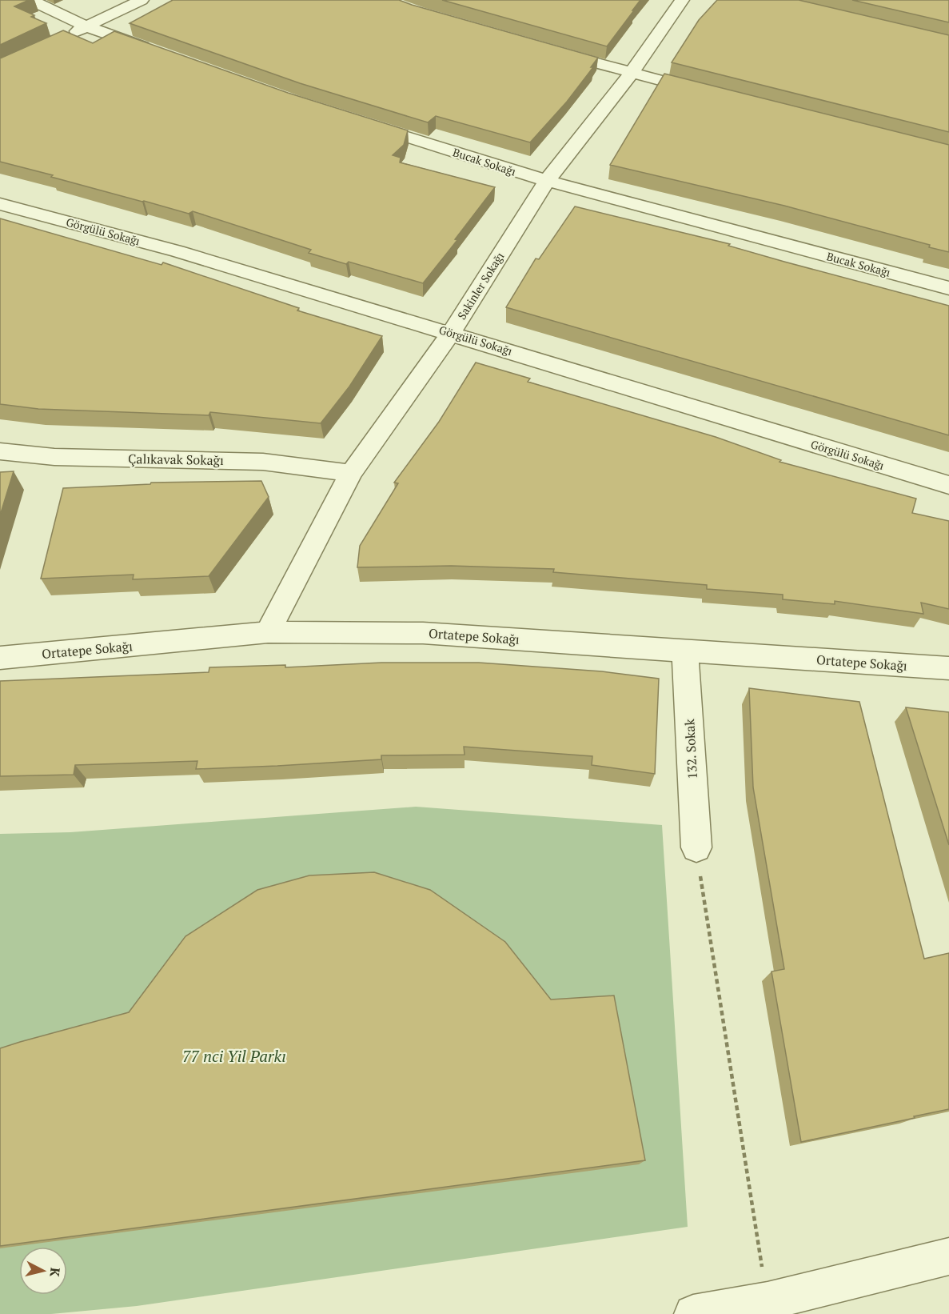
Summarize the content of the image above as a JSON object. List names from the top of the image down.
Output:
{
  "streets": {
    "street": [
      "Bucak Sokağı",
      "Görgülü Sokağı",
      "Sakinler Sokağı",
      "Çalıkavak Sokağı",
      "Ortatepe Sokağı",
      "132. Sokak"
    ]
  },
  "crossings": [
    ["Bucak Sokağı", "Sakinler Sokağı"],
    ["Görgülü Sokağı", "Sakinler Sokağı"],
    ["Sakinler Sokağı", "Çalıkavak Sokağı"],
    ["Sakinler Sokağı", "Ortatepe Sokağı"],
    ["Ortatepe Sokağı", "132. Sokak"]
  ],
  "parks": ["77 nci Yil Parkı"],
  "north": "right"
}
